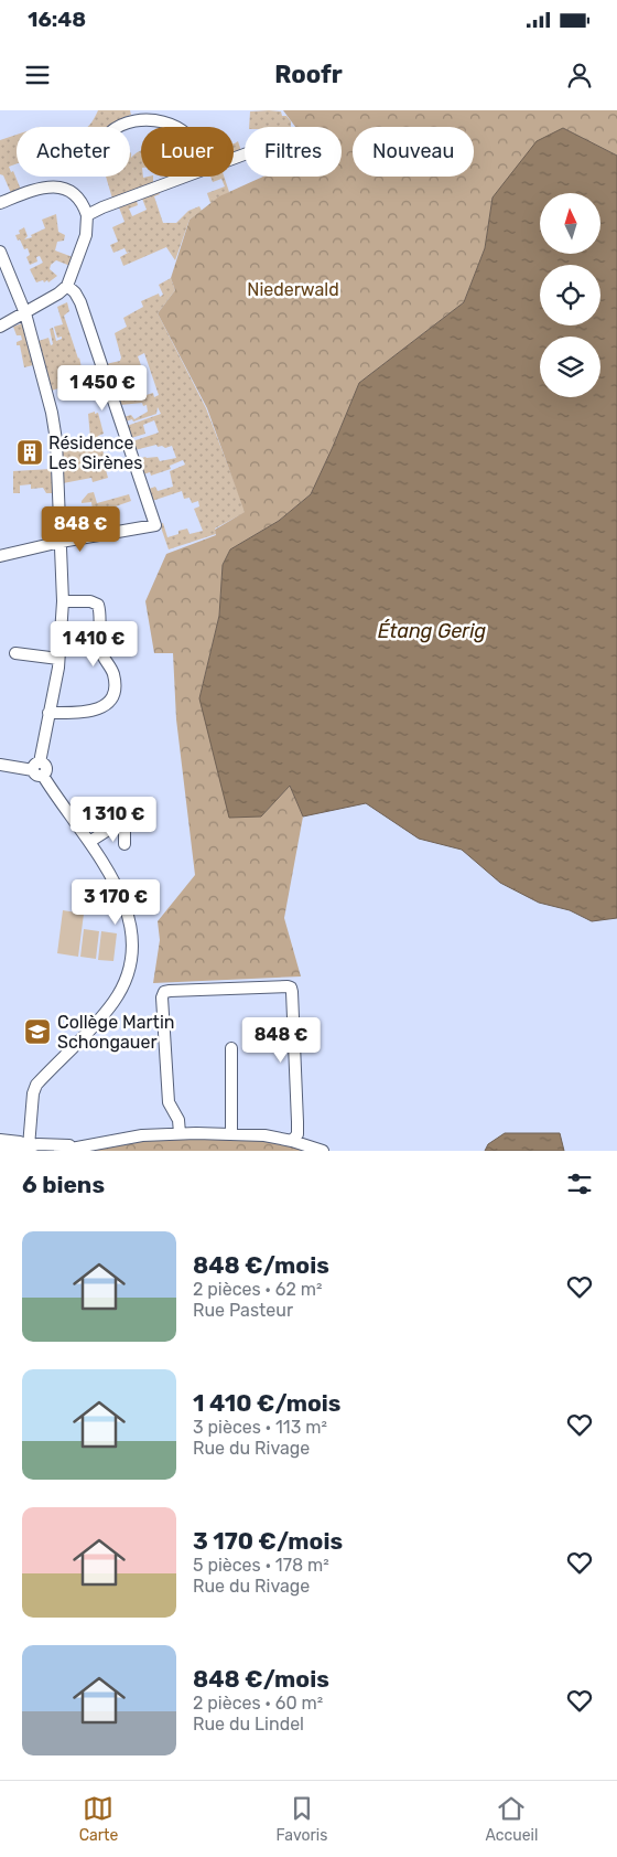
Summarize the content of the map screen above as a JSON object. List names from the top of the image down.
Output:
{
  "water": ["Étang Gerig"],
  "parks": ["Niederwald"],
  "places": {
    "building": ["Résidence Les Sirènes"],
    "school or university": ["Collège Martin Schongauer"]
  },
  "north": "top",
  "page": {
    "status": "16:48",
    "header": "Roofr",
    "chip": [
      "Acheter",
      "Louer",
      "Filtres",
      "Nouveau"
    ],
    "price": [
      "1 450 €",
      "848 €",
      "1 410 €",
      "1 310 €",
      "3 170 €",
      "848 €"
    ],
    "heading": "6 biens",
    "list": [
      {
        "name": "848 €/mois",
        "note": "2 pièces · 62 m² · Rue Pasteur"
      },
      {
        "name": "1 410 €/mois",
        "note": "3 pièces · 113 m² · Rue du Rivage"
      },
      {
        "name": "3 170 €/mois",
        "note": "5 pièces · 178 m² · Rue du Rivage"
      },
      {
        "name": "848 €/mois",
        "note": "2 pièces · 60 m² · Rue du Lindel"
      }
    ],
    "tabs": ["Carte", "Favoris", "Accueil"]
  }
}
